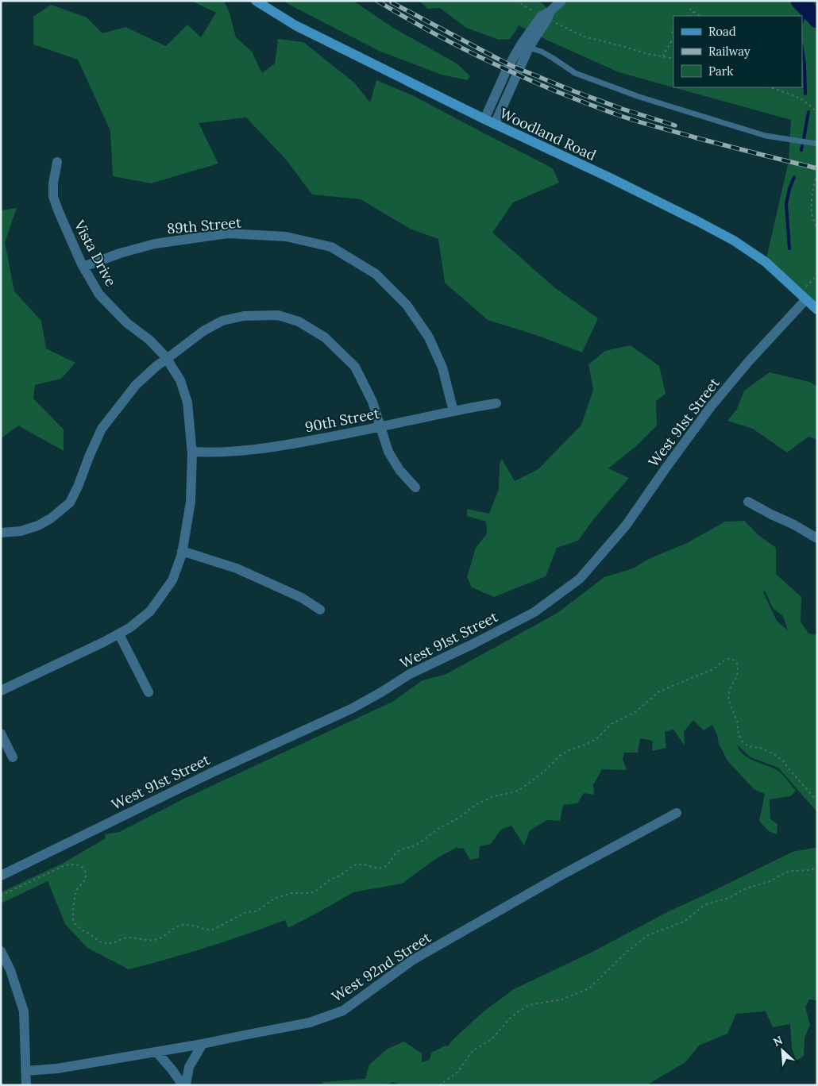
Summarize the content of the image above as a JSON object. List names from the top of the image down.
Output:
{
  "streets": {
    "main road": ["Woodland Road"],
    "street": [
      "89th Street",
      "Vista Drive",
      "90th Street",
      "West 91st Street",
      "West 92nd Street"
    ]
  },
  "crossings": [
    ["Woodland Road", "West 91st Street"],
    ["89th Street", "Vista Drive"],
    ["89th Street", "90th Street"],
    ["Vista Drive", "90th Street"]
  ],
  "legend": ["Road", "Railway", "Park"],
  "north": "top left"
}
